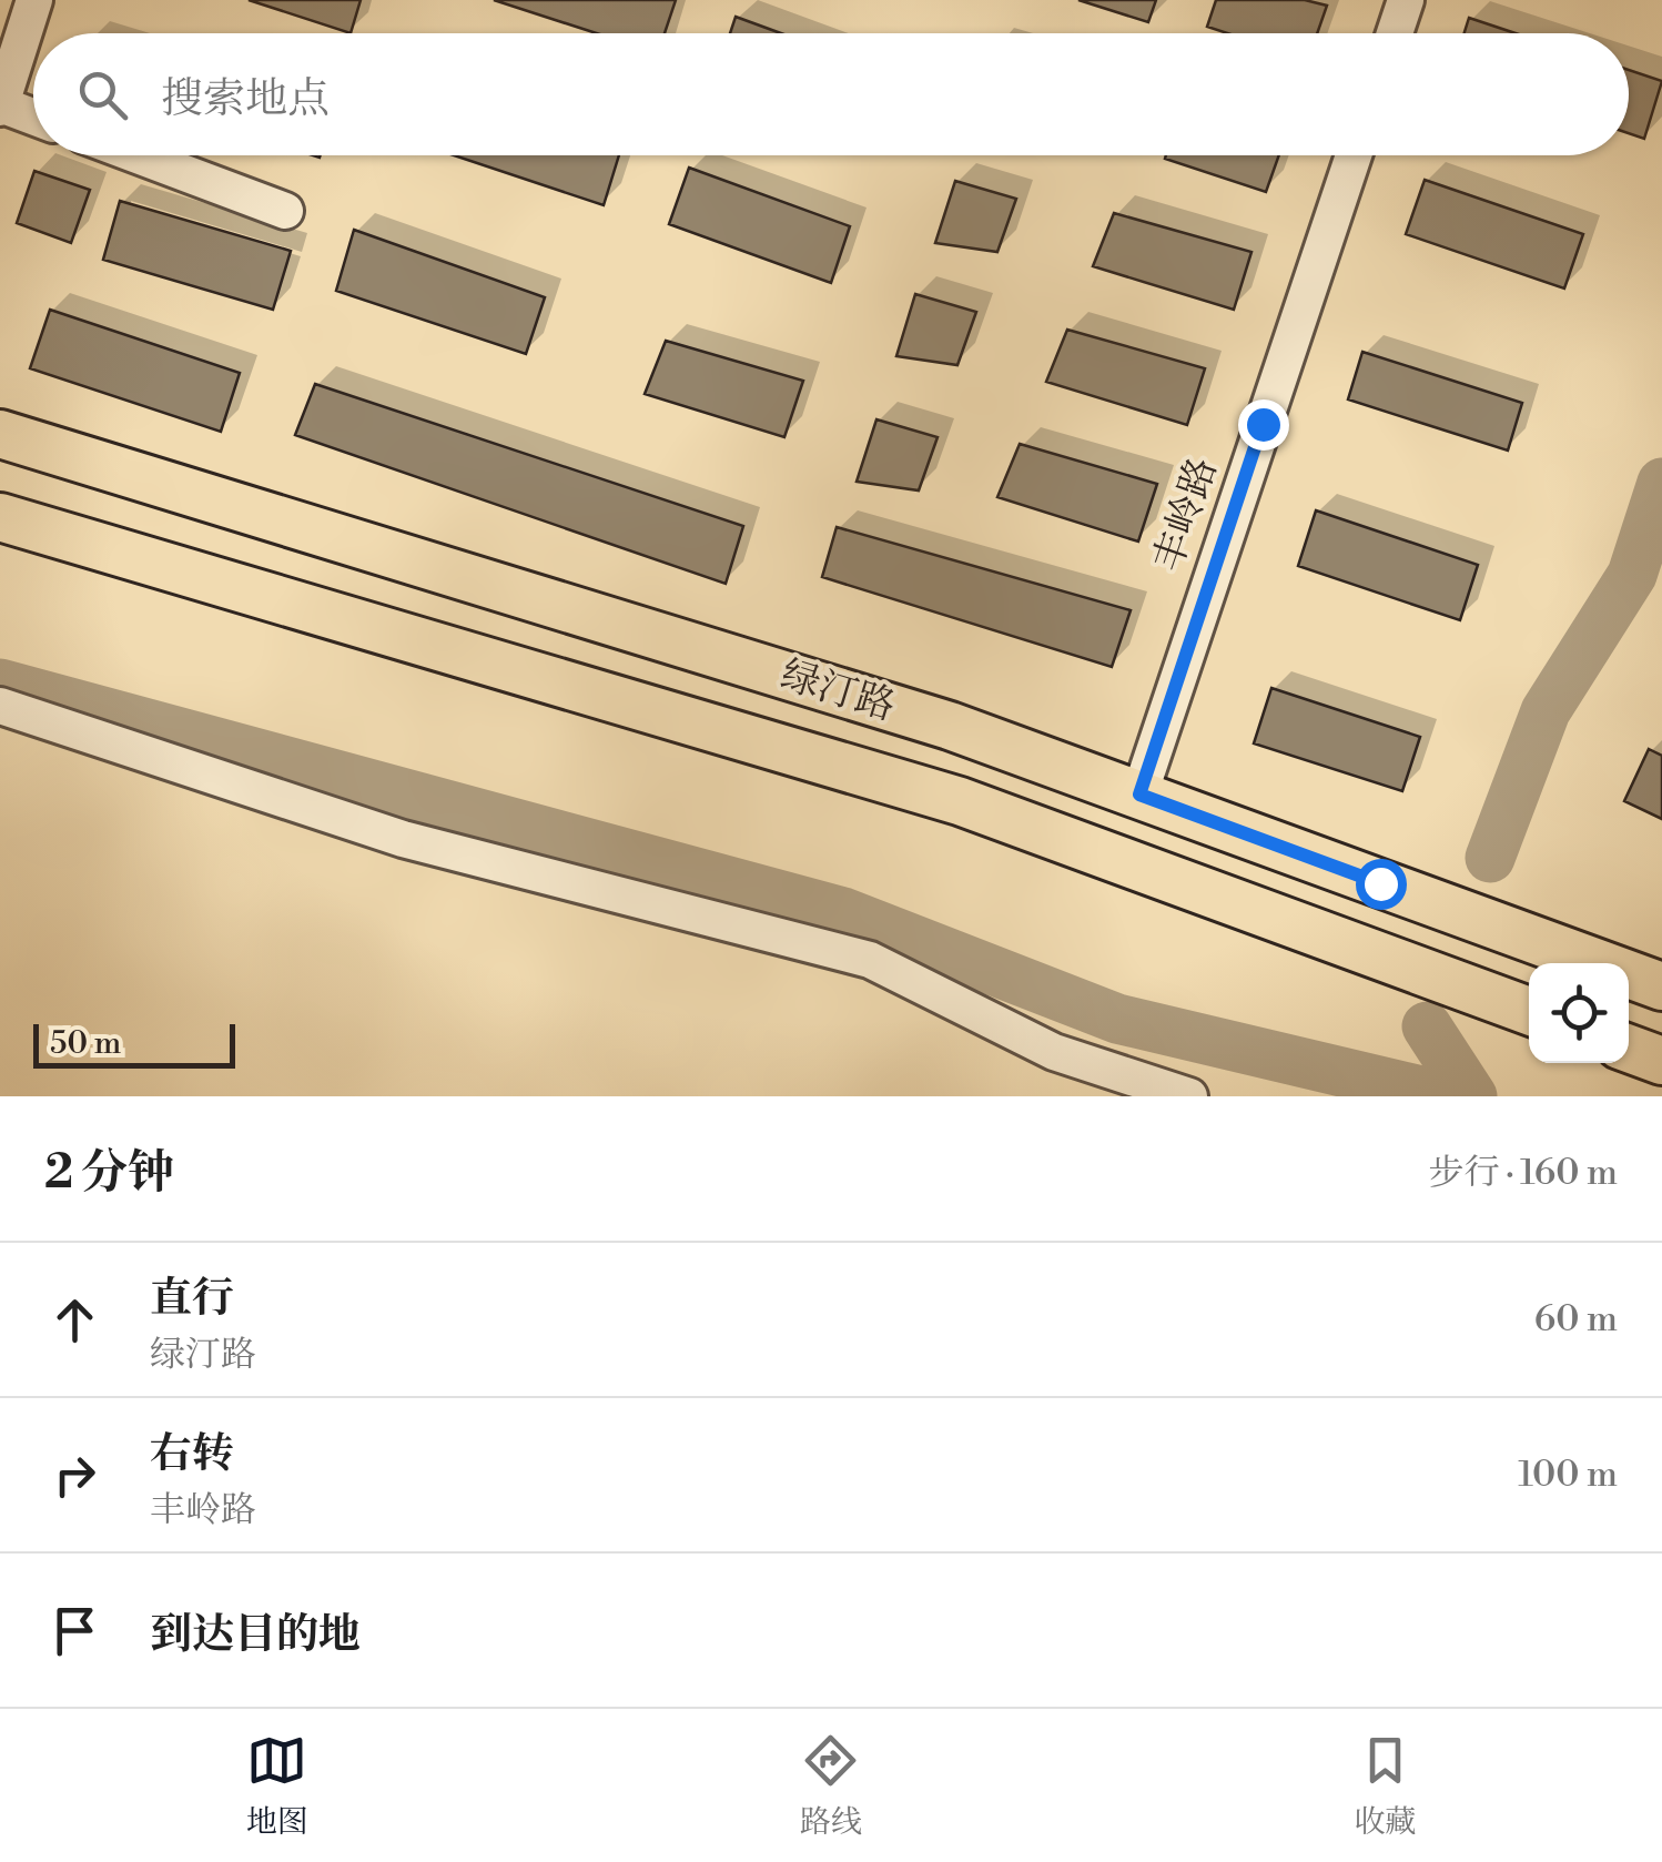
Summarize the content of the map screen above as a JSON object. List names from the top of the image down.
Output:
{
  "streets": {
    "main road": ["绿汀路"],
    "street": ["丰岭路"]
  },
  "crossings": [
    ["丰岭路", "绿汀路"]
  ],
  "scale_bar": "50 m",
  "page": {
    "search": "搜索地点",
    "scale": "50 m",
    "heading": ["2 分钟", "步行 · 160 m"],
    "list": [
      ["直行", "绿汀路", "60 m"],
      ["右转", "丰岭路", "100 m"],
      "到达目的地"
    ],
    "nav": ["地图", "路线", "收藏"]
  }
}
